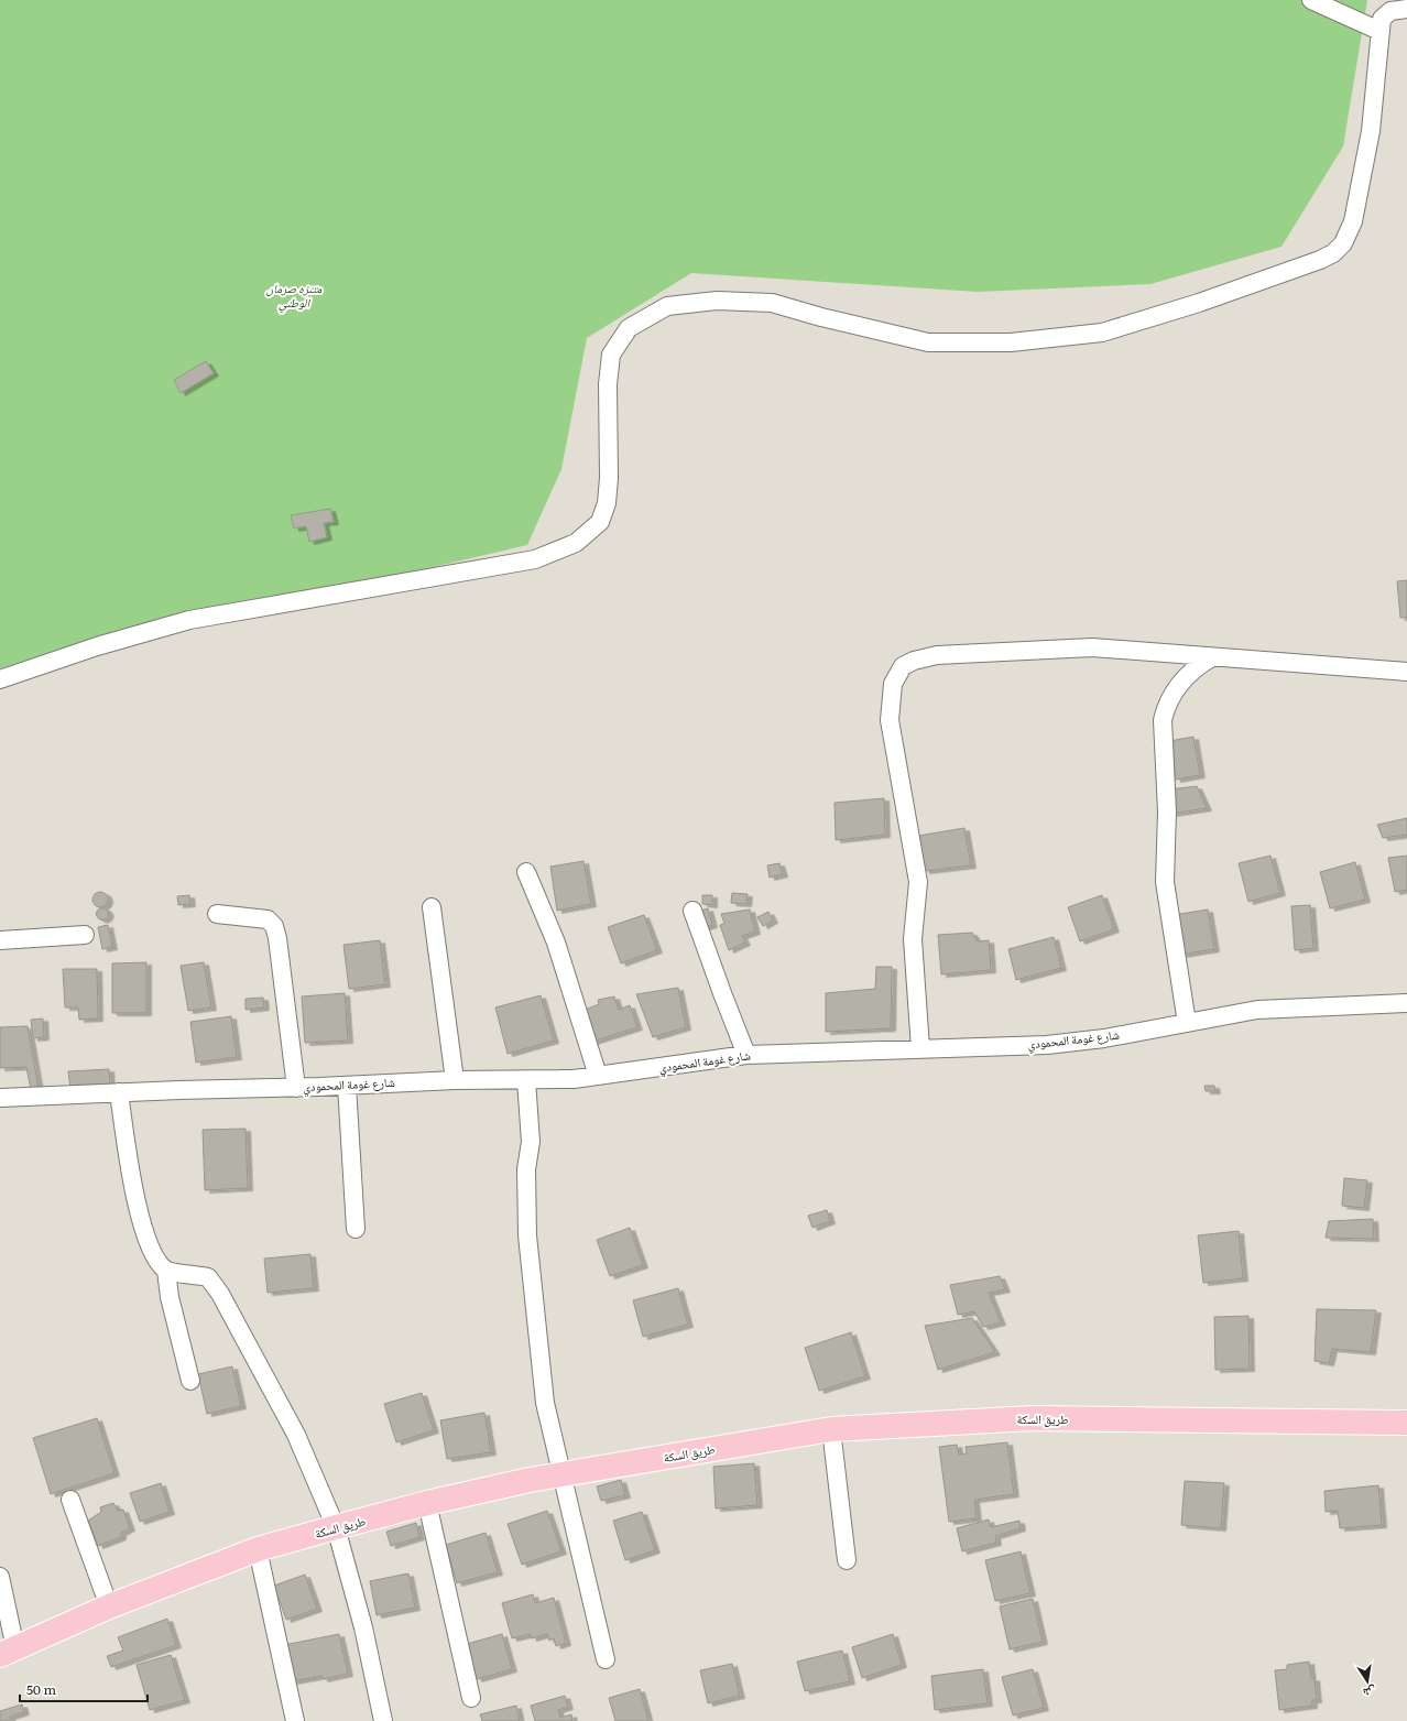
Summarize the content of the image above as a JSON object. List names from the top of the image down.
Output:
{
  "streets": {
    "main road": ["طريق السكة"],
    "street": ["شارع غومة المحمودي"]
  },
  "parks": ["متنزه صرمان الوطني"],
  "scale_bar": "50 m",
  "north": "bottom"
}
